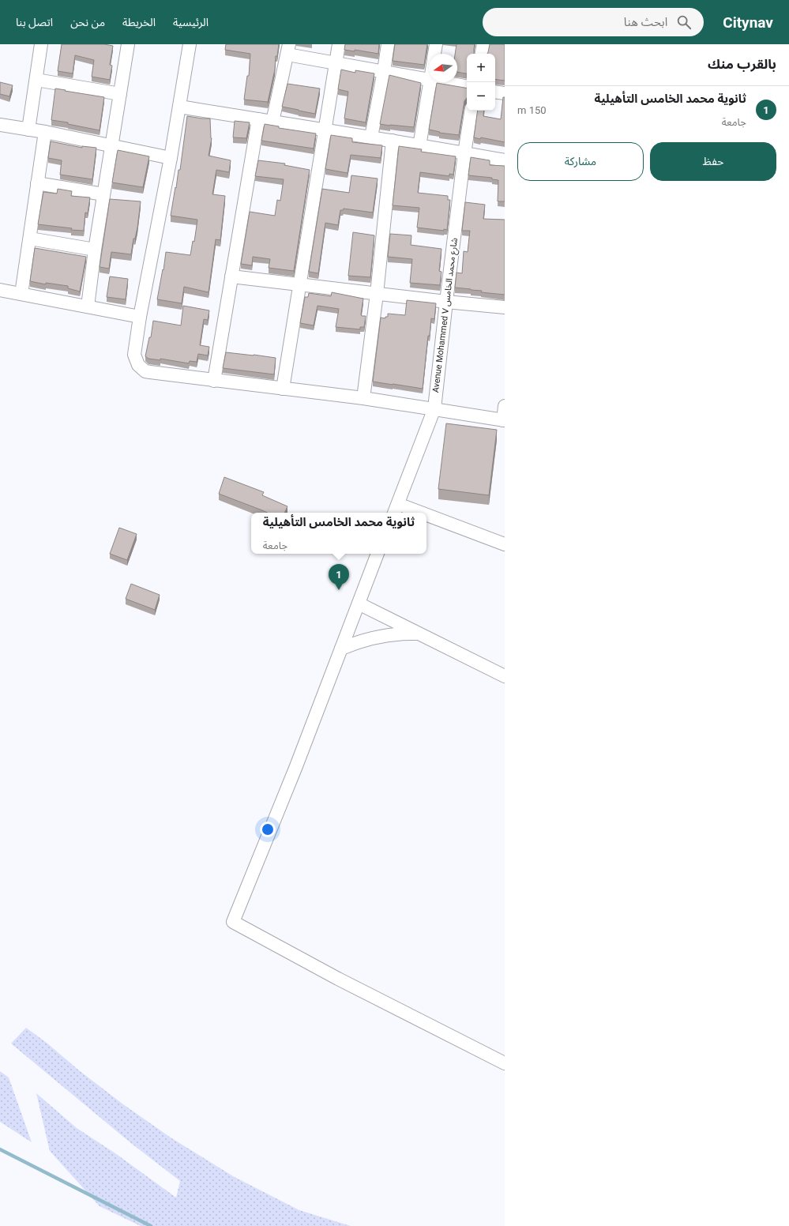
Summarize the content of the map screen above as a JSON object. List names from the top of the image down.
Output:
{
  "streets": {
    "street": ["Avenue Mohammed V شارع محمد الخامس"]
  },
  "north": "left",
  "page": {
    "header": "Citynav",
    "search": "ابحث هنا",
    "nav": [
      "الرئيسية",
      "الخريطة",
      "من نحن",
      "اتصل بنا"
    ],
    "heading": "بالقرب منك",
    "map_buttons": ["+", "−"],
    "list": [
      {
        "mark": "1",
        "name": "ثانوية محمد الخامس التأهيلية",
        "note": "جامعة",
        "value": "150 m"
      }
    ],
    "buttons": ["حفظ", "مشاركة"],
    "popup": ["ثانوية محمد الخامس التأهيلية", "جامعة"],
    "pins": "1"
  }
}
